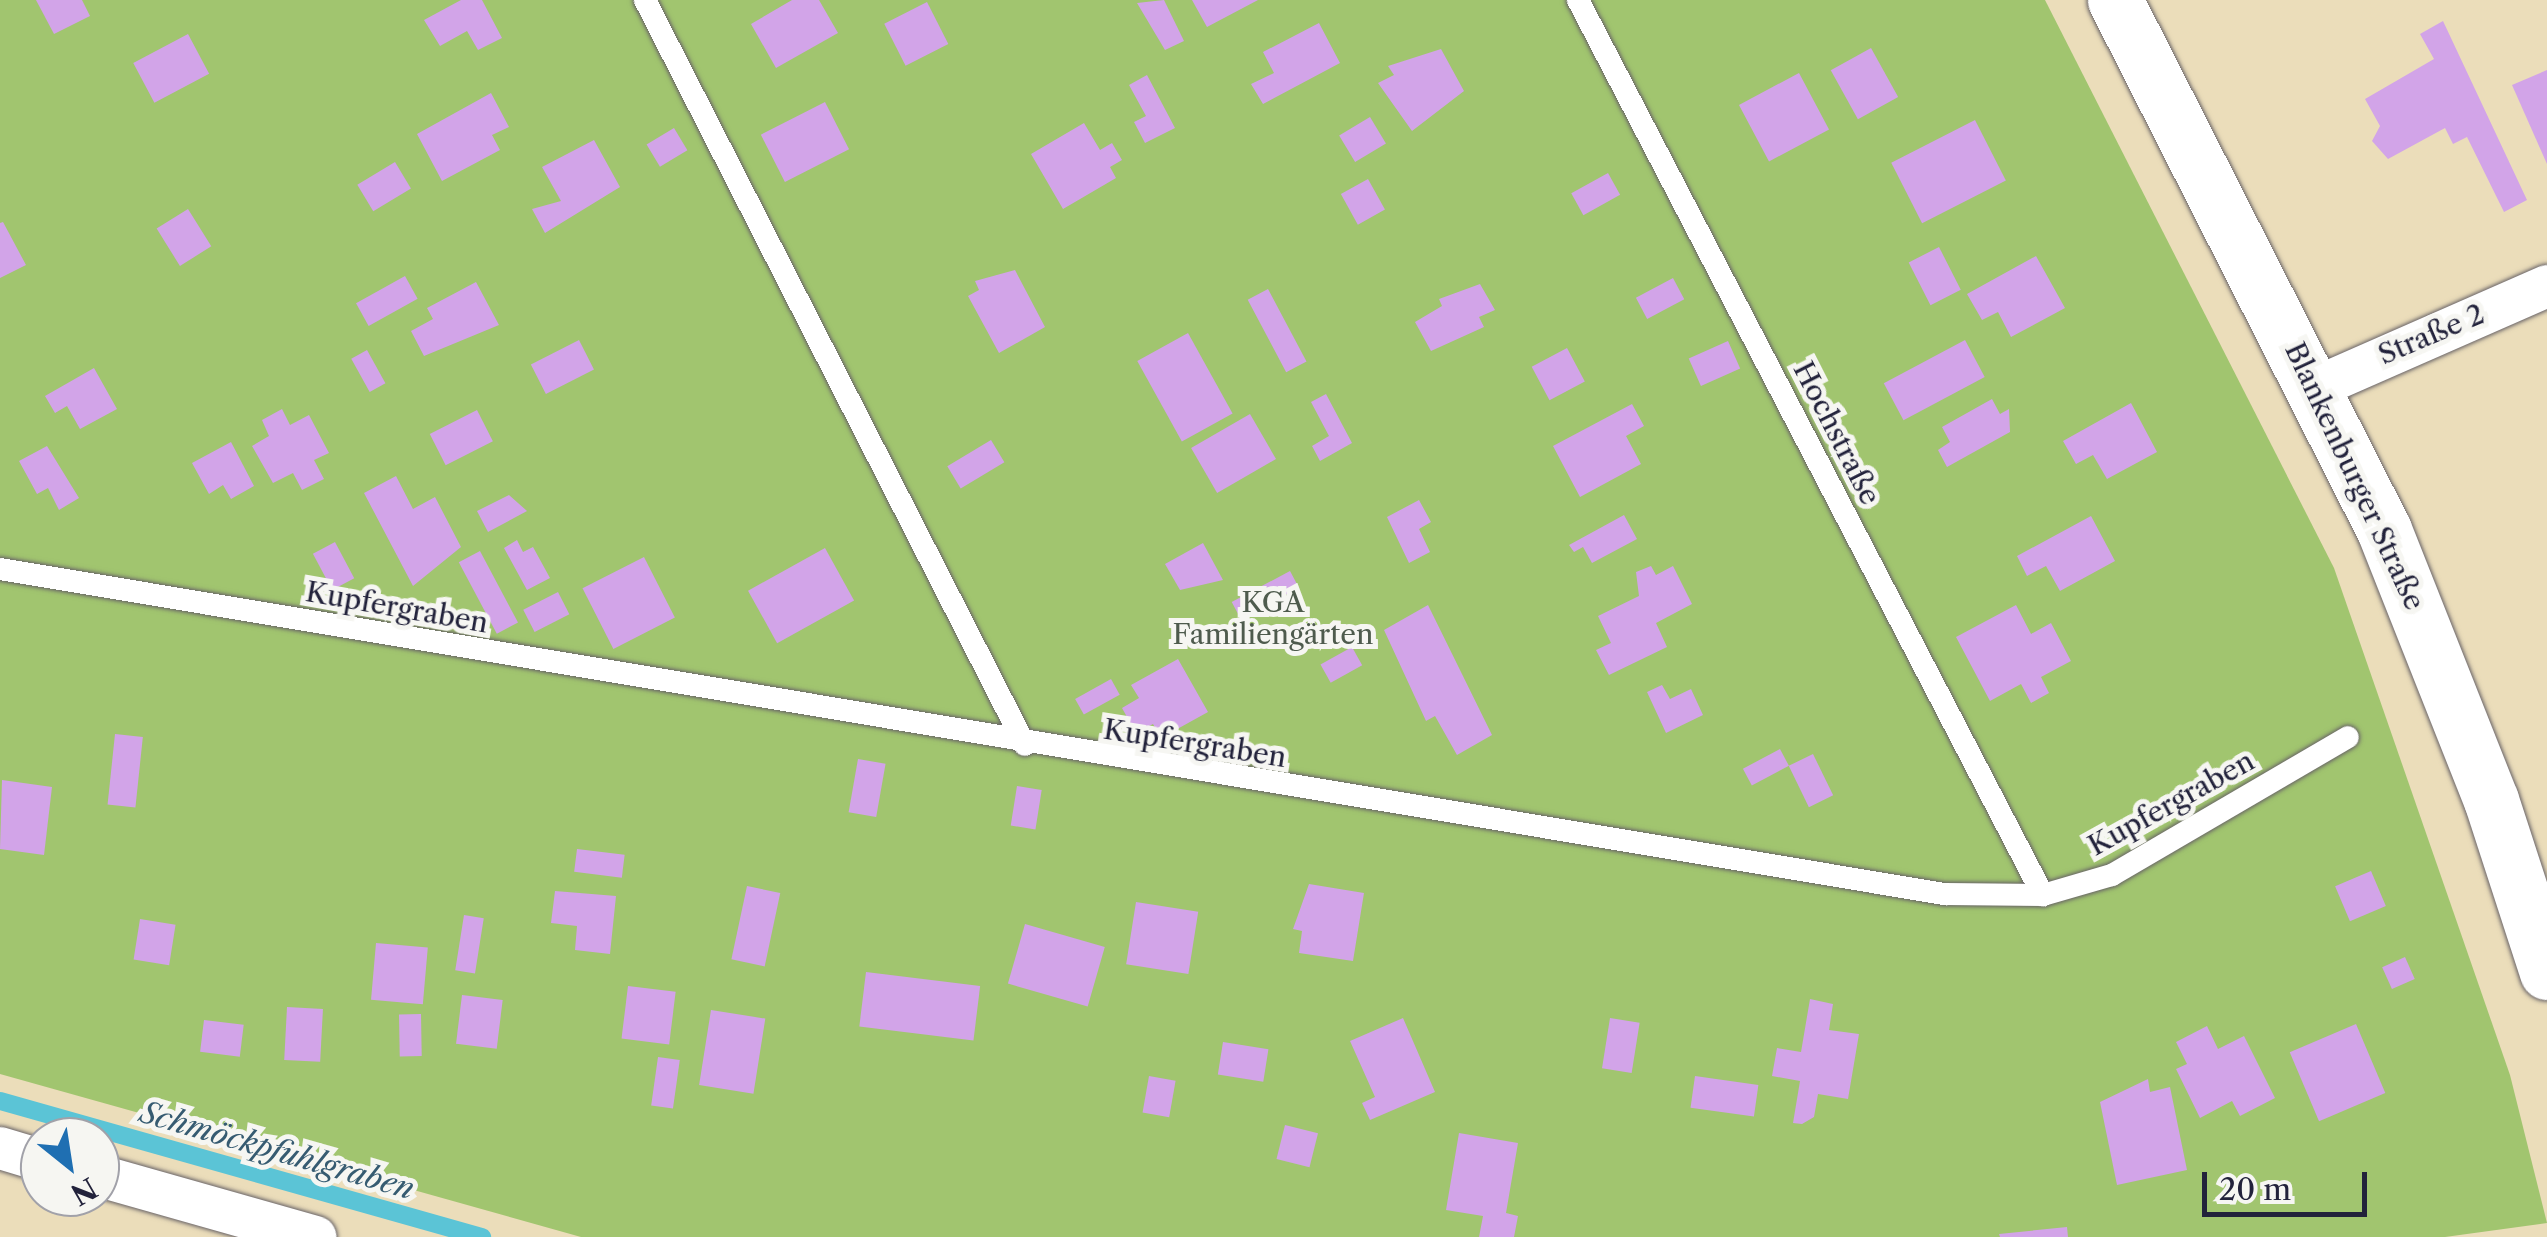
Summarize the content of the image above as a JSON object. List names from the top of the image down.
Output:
{
  "streets": {
    "main road": ["Blankenburger Straße"],
    "street": ["Straße 2"],
    "lane": ["Hochstraße", "Kupfergraben"]
  },
  "crossings": [
    ["Straße 2", "Blankenburger Straße"],
    ["Hochstraße", "Kupfergraben"]
  ],
  "water": ["Schmöckpfuhlgraben"],
  "parks": ["KGA Familiengärten"],
  "scale_bar": "20 m",
  "north": "bottom right"
}
